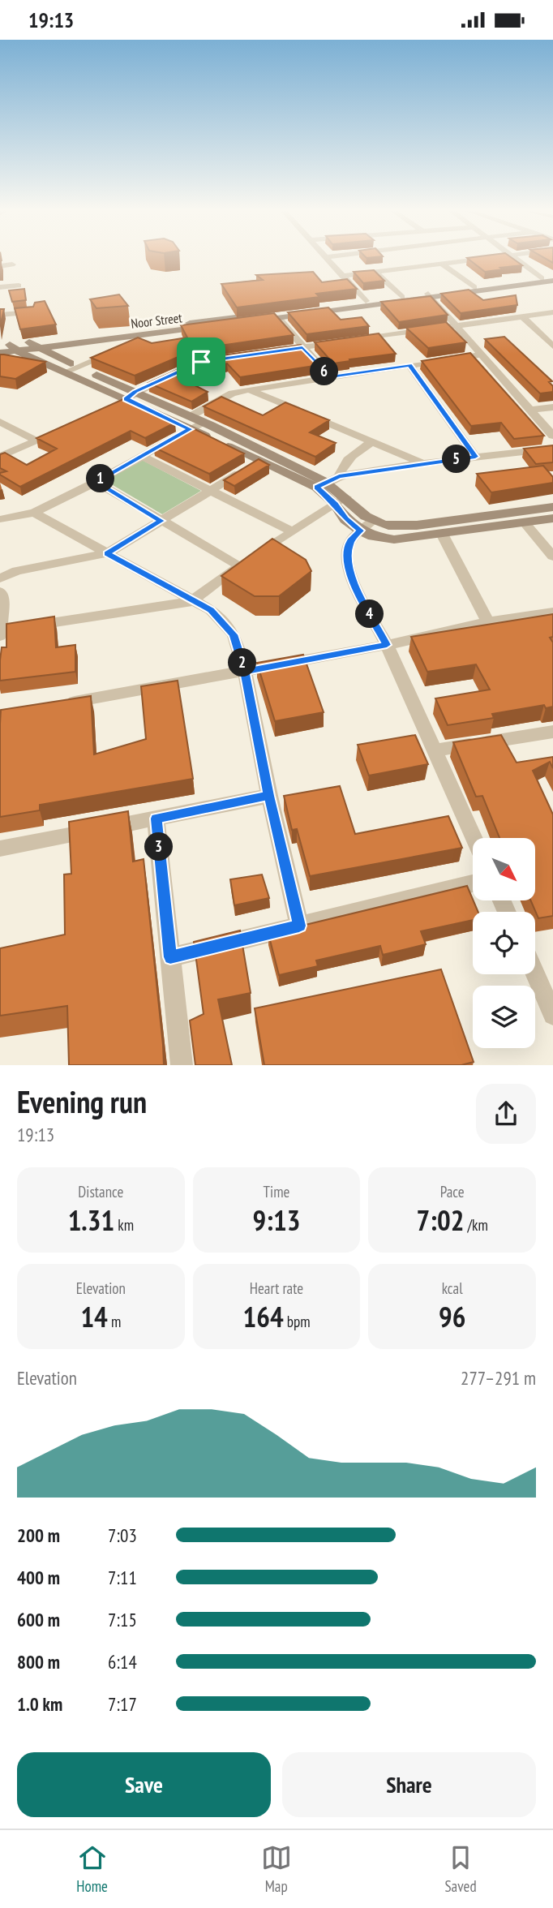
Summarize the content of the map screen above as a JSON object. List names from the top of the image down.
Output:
{
  "streets": {
    "main road": ["Noor Street"]
  },
  "north": "bottom right",
  "page": {
    "status": "19:13",
    "pins": [
      "6",
      "5",
      "1",
      "4",
      "2",
      "3"
    ],
    "heading": ["Evening run", "19:13"],
    "stats": [
      ["Distance", "1.31 km"],
      ["Time", "9:13"],
      ["Pace", "7:02 /km"],
      ["Elevation", "14 m"],
      ["Heart rate", "164 bpm"],
      ["kcal", "96"]
    ],
    "chart": ["Elevation", "277–291 m"],
    "list": [
      {
        "name": "200 m",
        "note": "7:03"
      },
      {
        "name": "400 m",
        "note": "7:11"
      },
      {
        "name": "600 m",
        "note": "7:15"
      },
      {
        "name": "800 m",
        "note": "6:14"
      },
      {
        "name": "1.0 km",
        "note": "7:17"
      }
    ],
    "buttons": ["Save", "Share"],
    "tabs": ["Home", "Map", "Saved"]
  }
}
